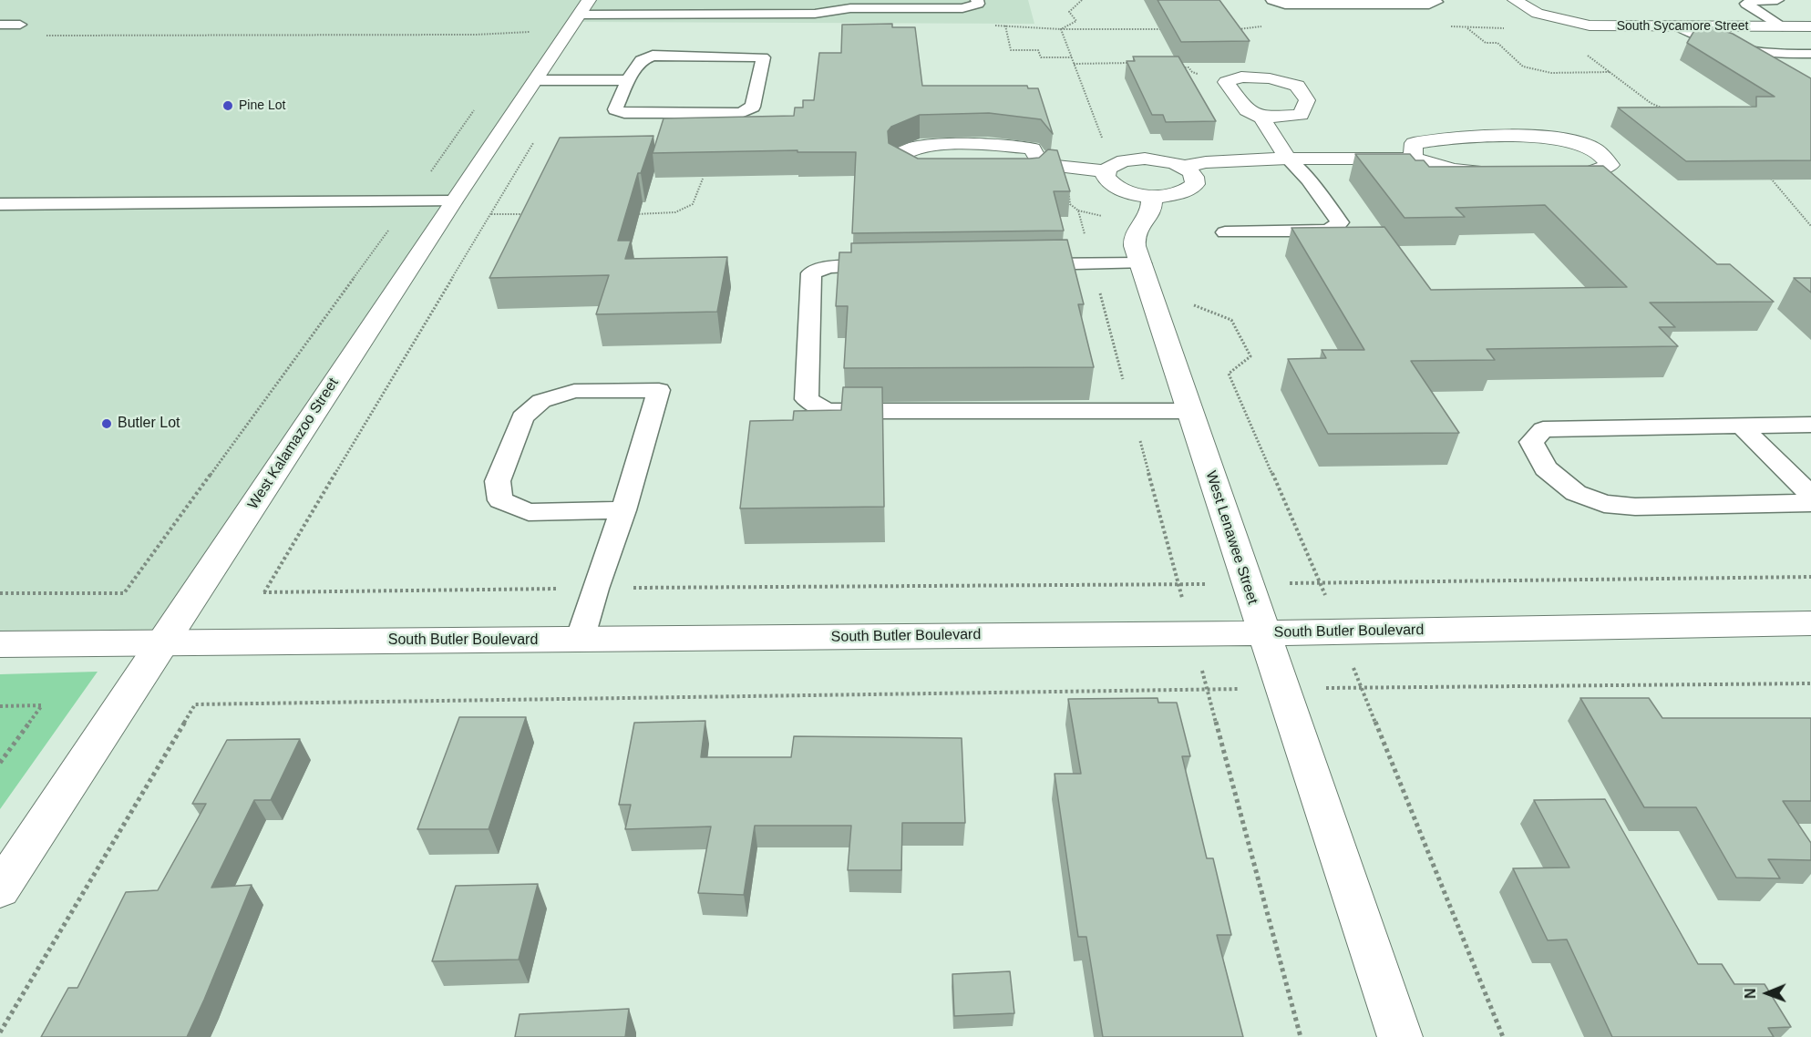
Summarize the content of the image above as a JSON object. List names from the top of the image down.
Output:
{
  "streets": {
    "street": [
      "South Sycamore Street",
      "West Kalamazoo Street",
      "West Lenawee Street",
      "South Butler Boulevard"
    ]
  },
  "crossings": [
    ["West Kalamazoo Street", "South Butler Boulevard"],
    ["West Lenawee Street", "South Butler Boulevard"]
  ],
  "places": ["Pine Lot", "Butler Lot"],
  "north": "left"
}
